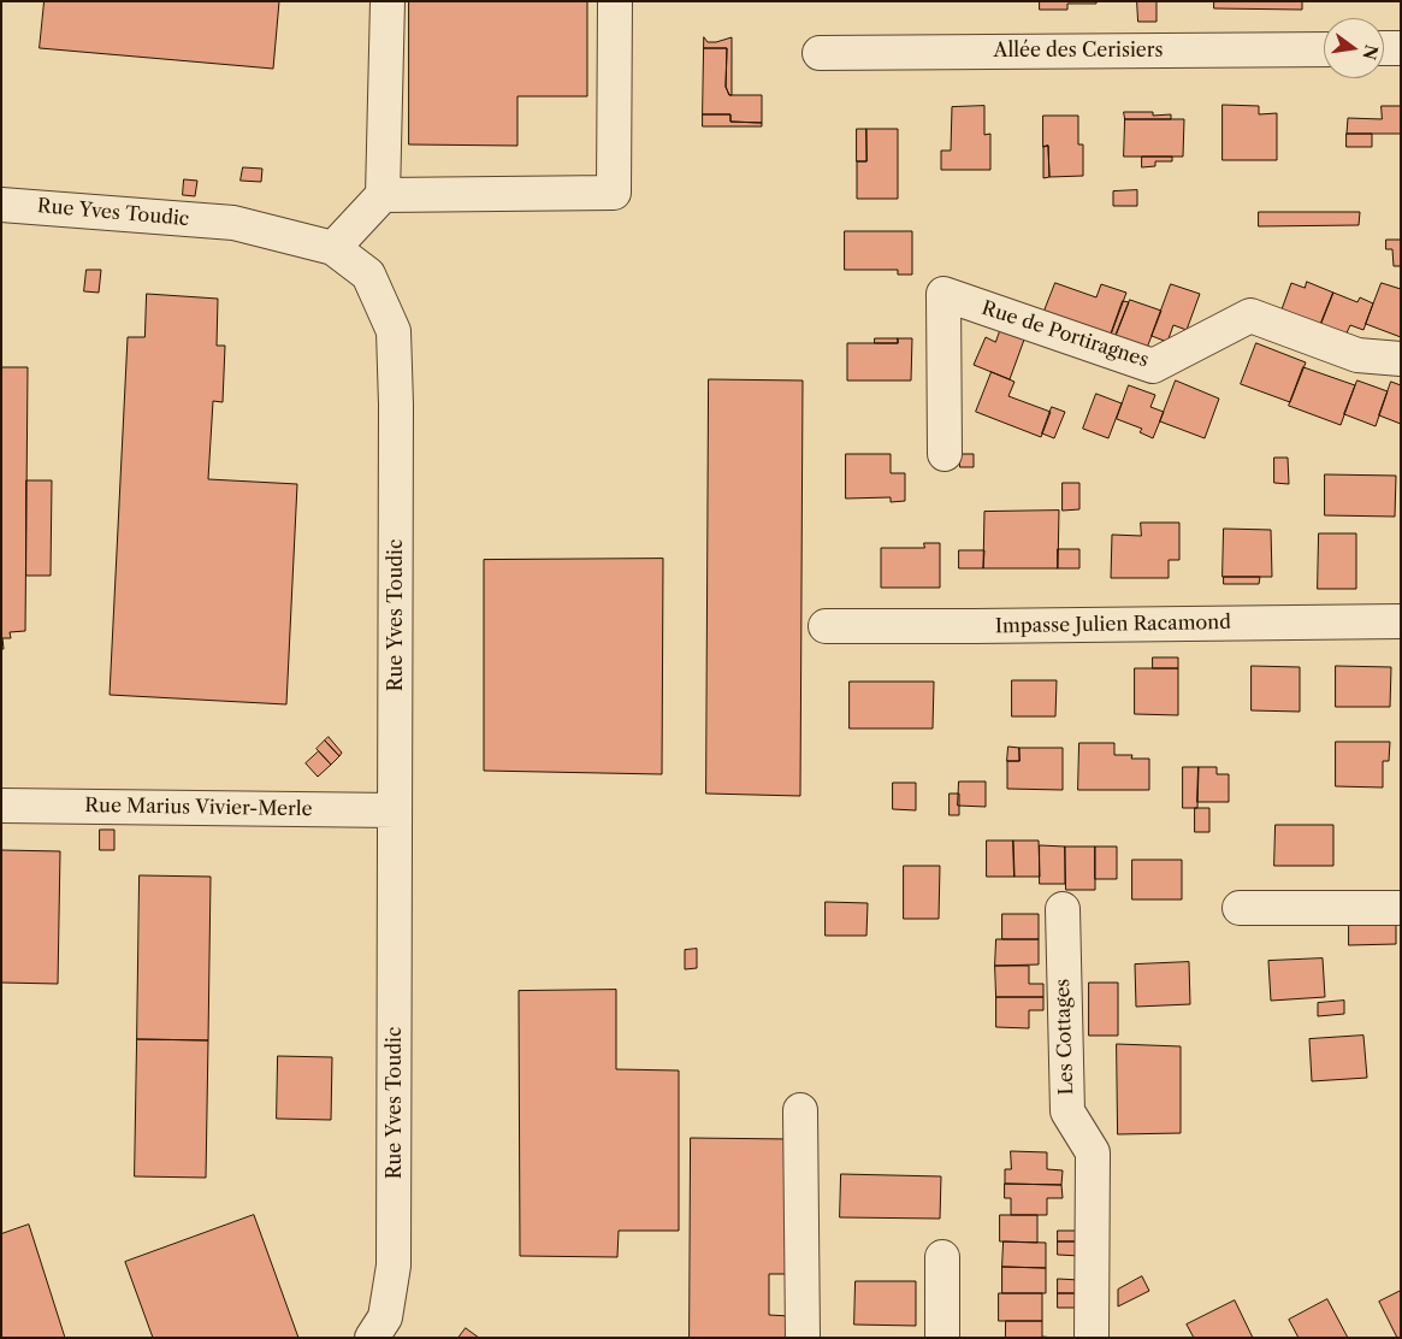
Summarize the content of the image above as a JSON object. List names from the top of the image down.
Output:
{
  "streets": {
    "street": [
      "Allée des Cerisiers",
      "Rue Yves Toudic",
      "Rue de Portiragnes",
      "Impasse Julien Racamond",
      "Rue Marius Vivier-Merle",
      "Les Cottages"
    ]
  },
  "crossings": [
    ["Rue Yves Toudic", "Rue Marius Vivier-Merle"]
  ],
  "north": "right"
}
